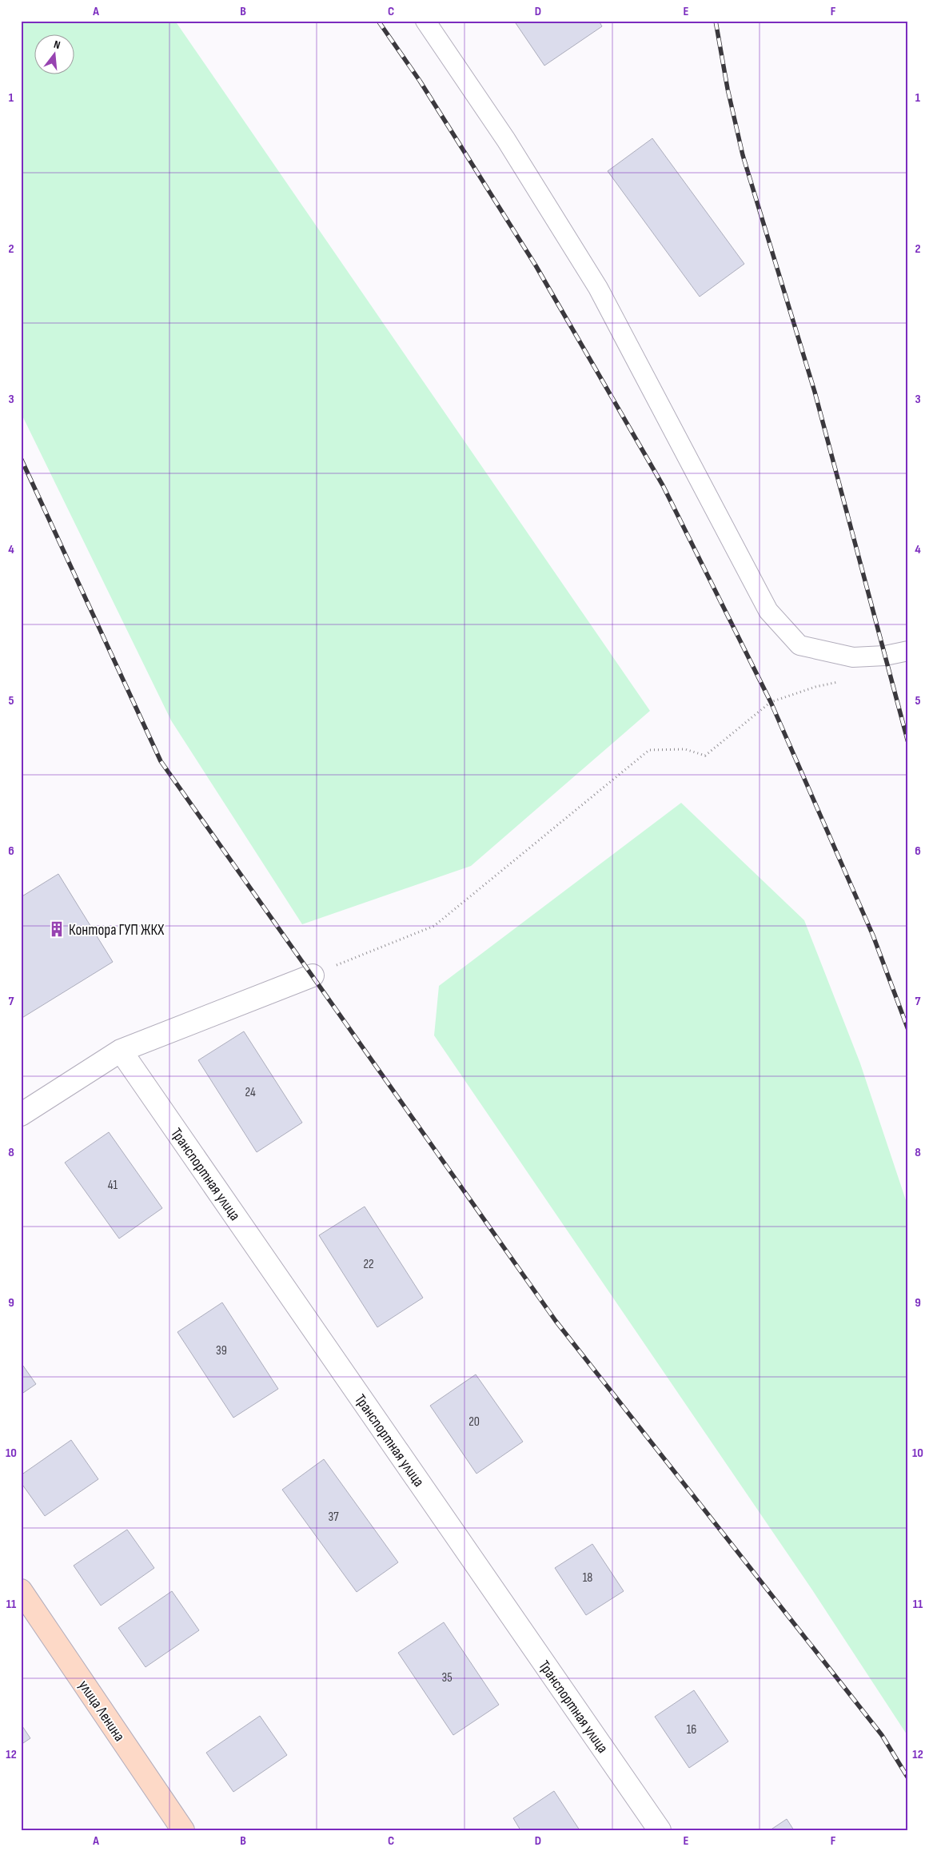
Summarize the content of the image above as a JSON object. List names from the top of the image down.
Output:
{
  "streets": {
    "main road": ["улица Ленина"],
    "street": ["Транспортная улица"]
  },
  "places": {
    "building": ["Контора ГУП ЖКХ"]
  },
  "house_numbers": [
    "24",
    "41",
    "22",
    "39",
    "20",
    "37",
    "18",
    "35",
    "16"
  ],
  "north": "top",
  "grid": {
    "columns": [
      "A",
      "B",
      "C",
      "D",
      "E",
      "F"
    ],
    "rows": [
      "1",
      "2",
      "3",
      "4",
      "5",
      "6",
      "7",
      "8",
      "9",
      "10",
      "11",
      "12"
    ]
  }
}
